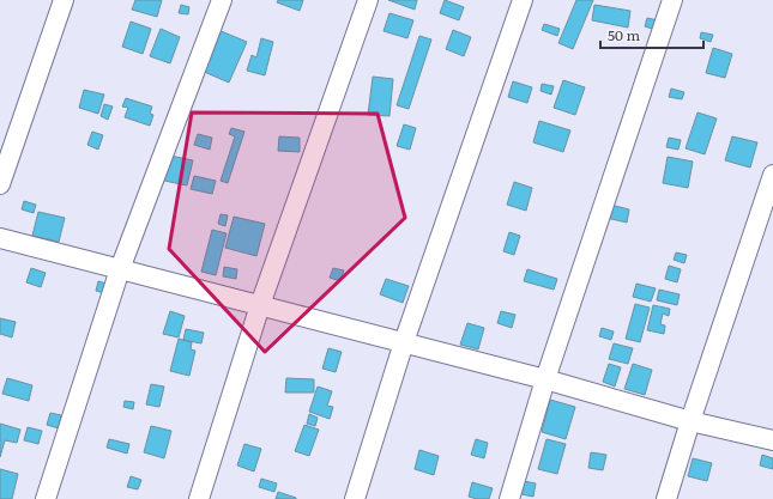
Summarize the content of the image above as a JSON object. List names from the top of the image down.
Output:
{
  "scale_bar": "50 m"
}
